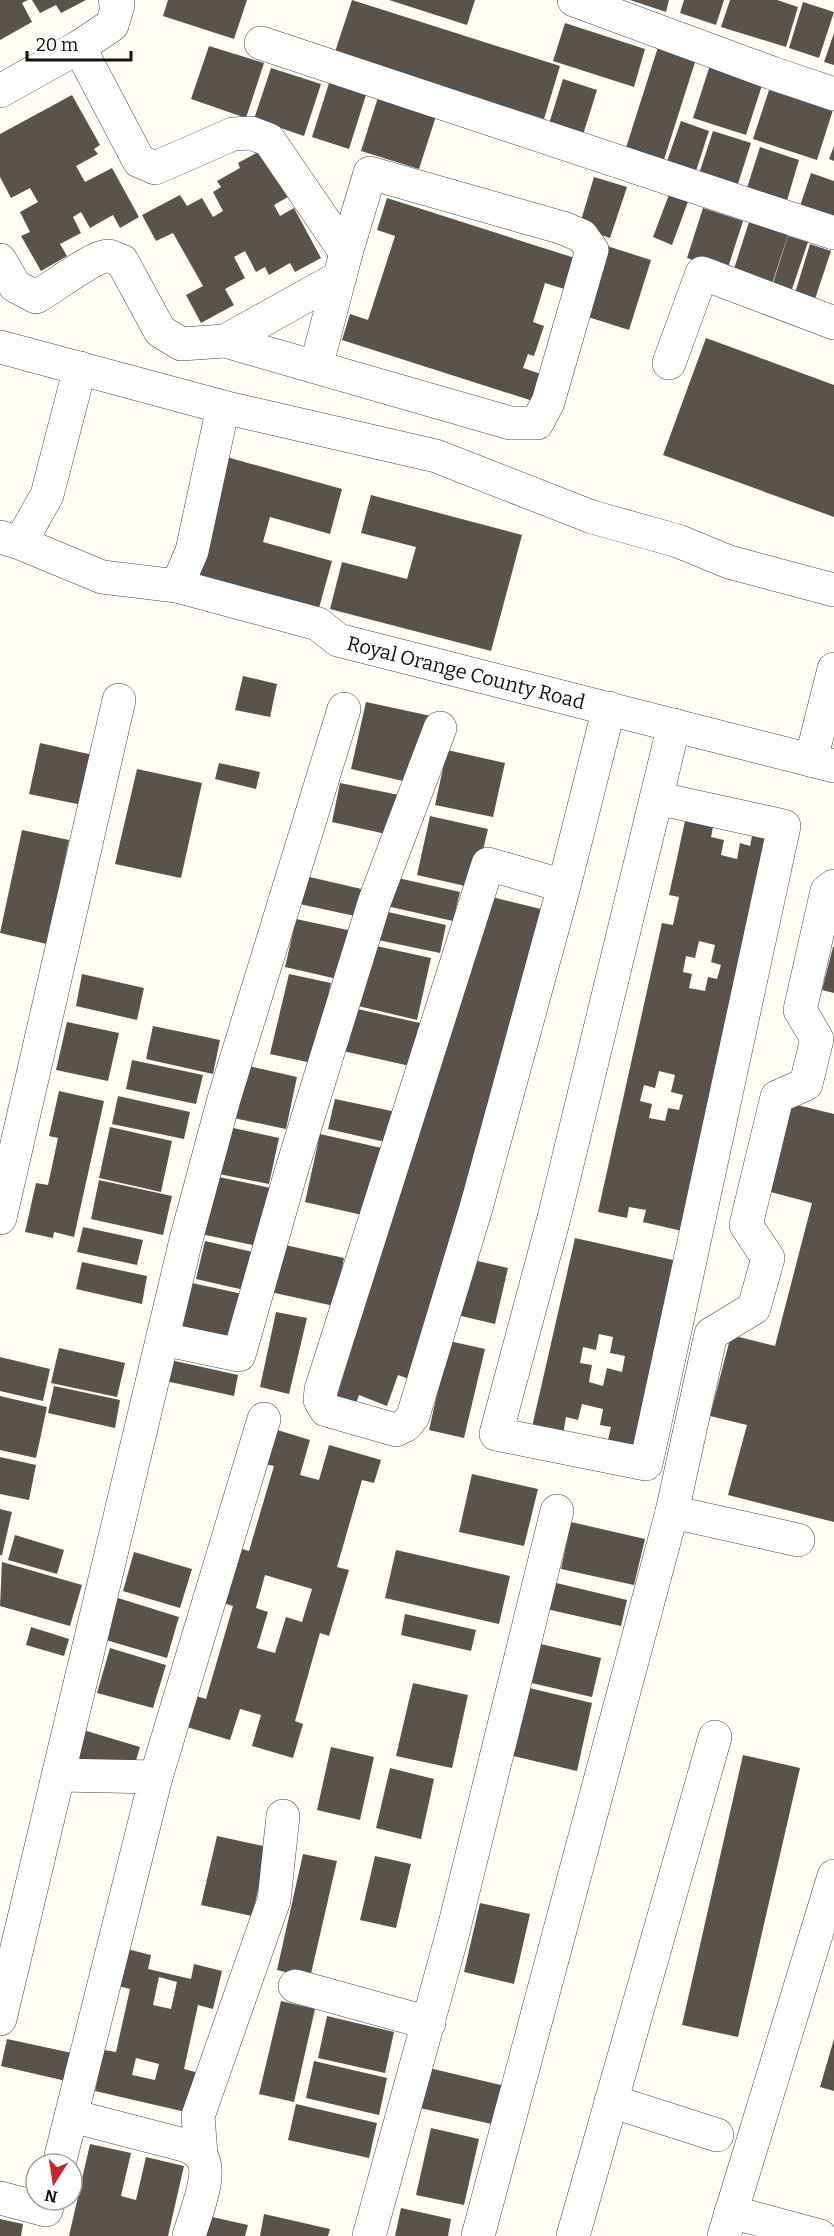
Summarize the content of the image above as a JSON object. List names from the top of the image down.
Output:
{
  "streets": {
    "street": ["Royal Orange County Road"]
  },
  "scale_bar": "20 m",
  "north": "bottom"
}
